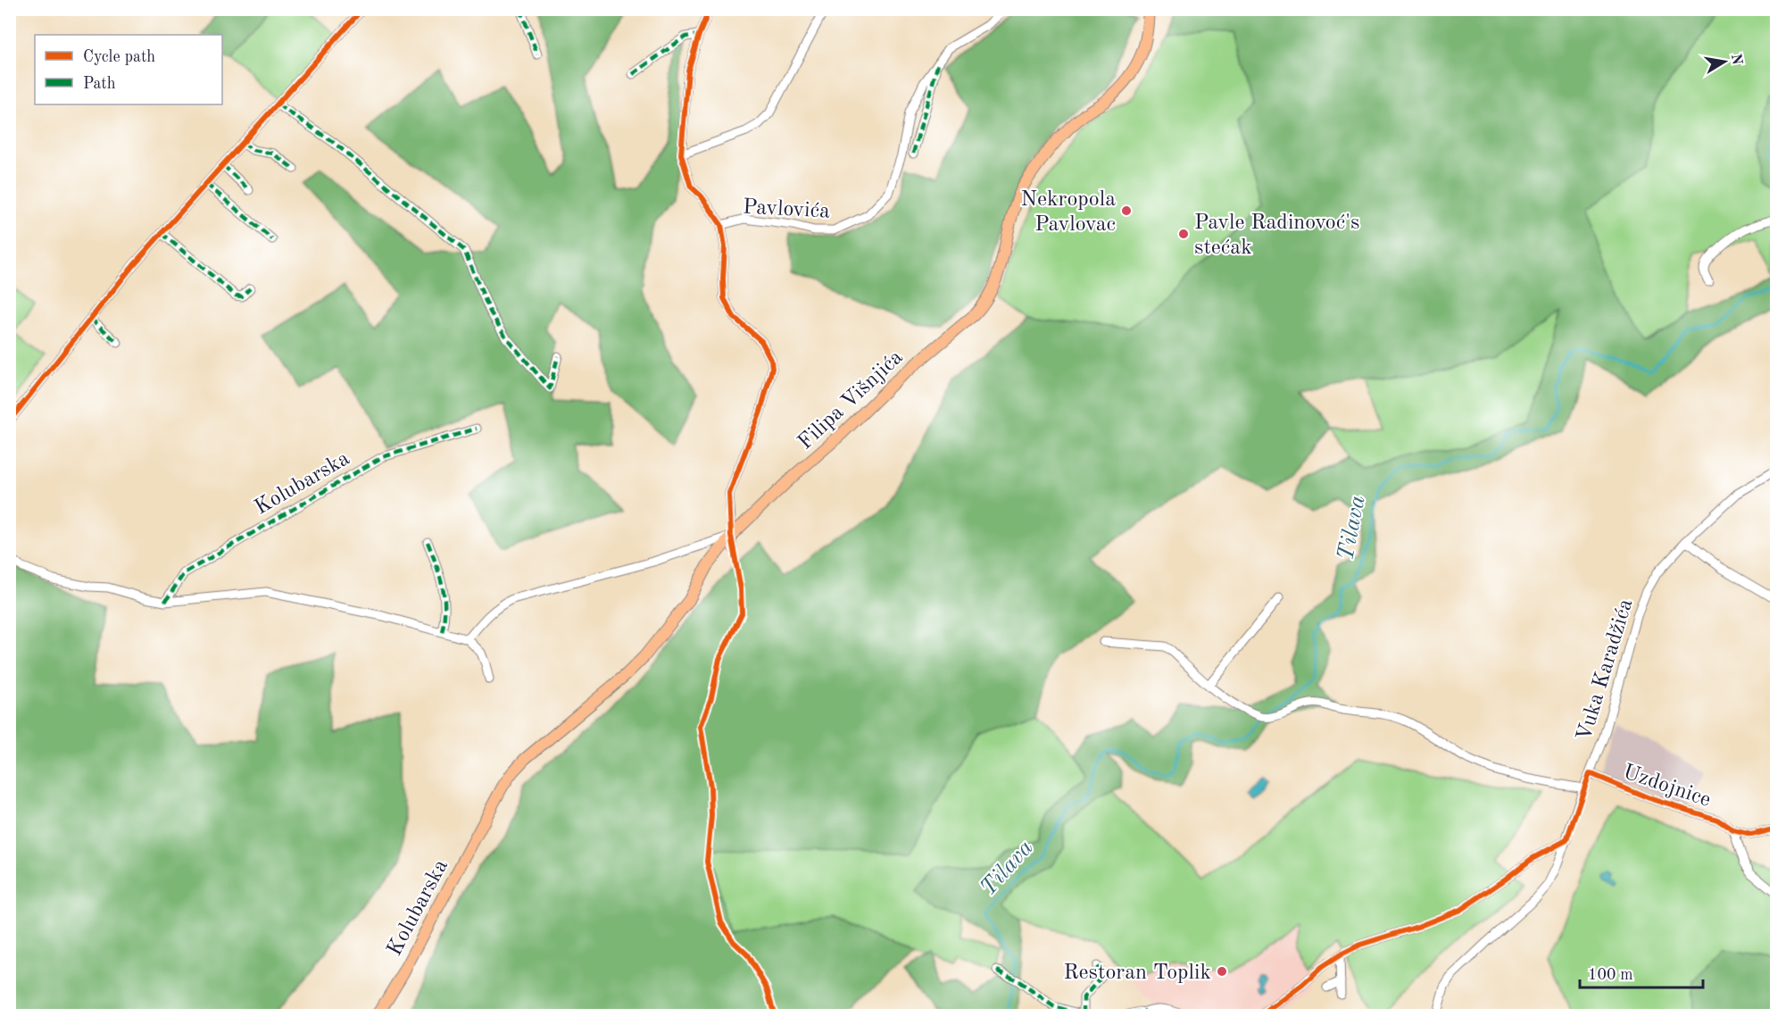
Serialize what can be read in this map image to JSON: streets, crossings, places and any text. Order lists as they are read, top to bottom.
{
  "streets": {
    "main road": ["Filipa Višnjića", "Kolubarska"],
    "street": ["Pavlovića", "Vuka Karadžića", "Uzdojnice"]
  },
  "crossings": [
    ["Filipa Višnjića", "Kolubarska"],
    ["Vuka Karadžića", "Uzdojnice"]
  ],
  "water": ["Tilava"],
  "places": ["Nekropola Pavlovac", "Pavle Radinovoć's stećak", "Restoran Toplik"],
  "legend": ["Cycle path", "Path"],
  "scale_bar": "100 m",
  "north": "right"
}
